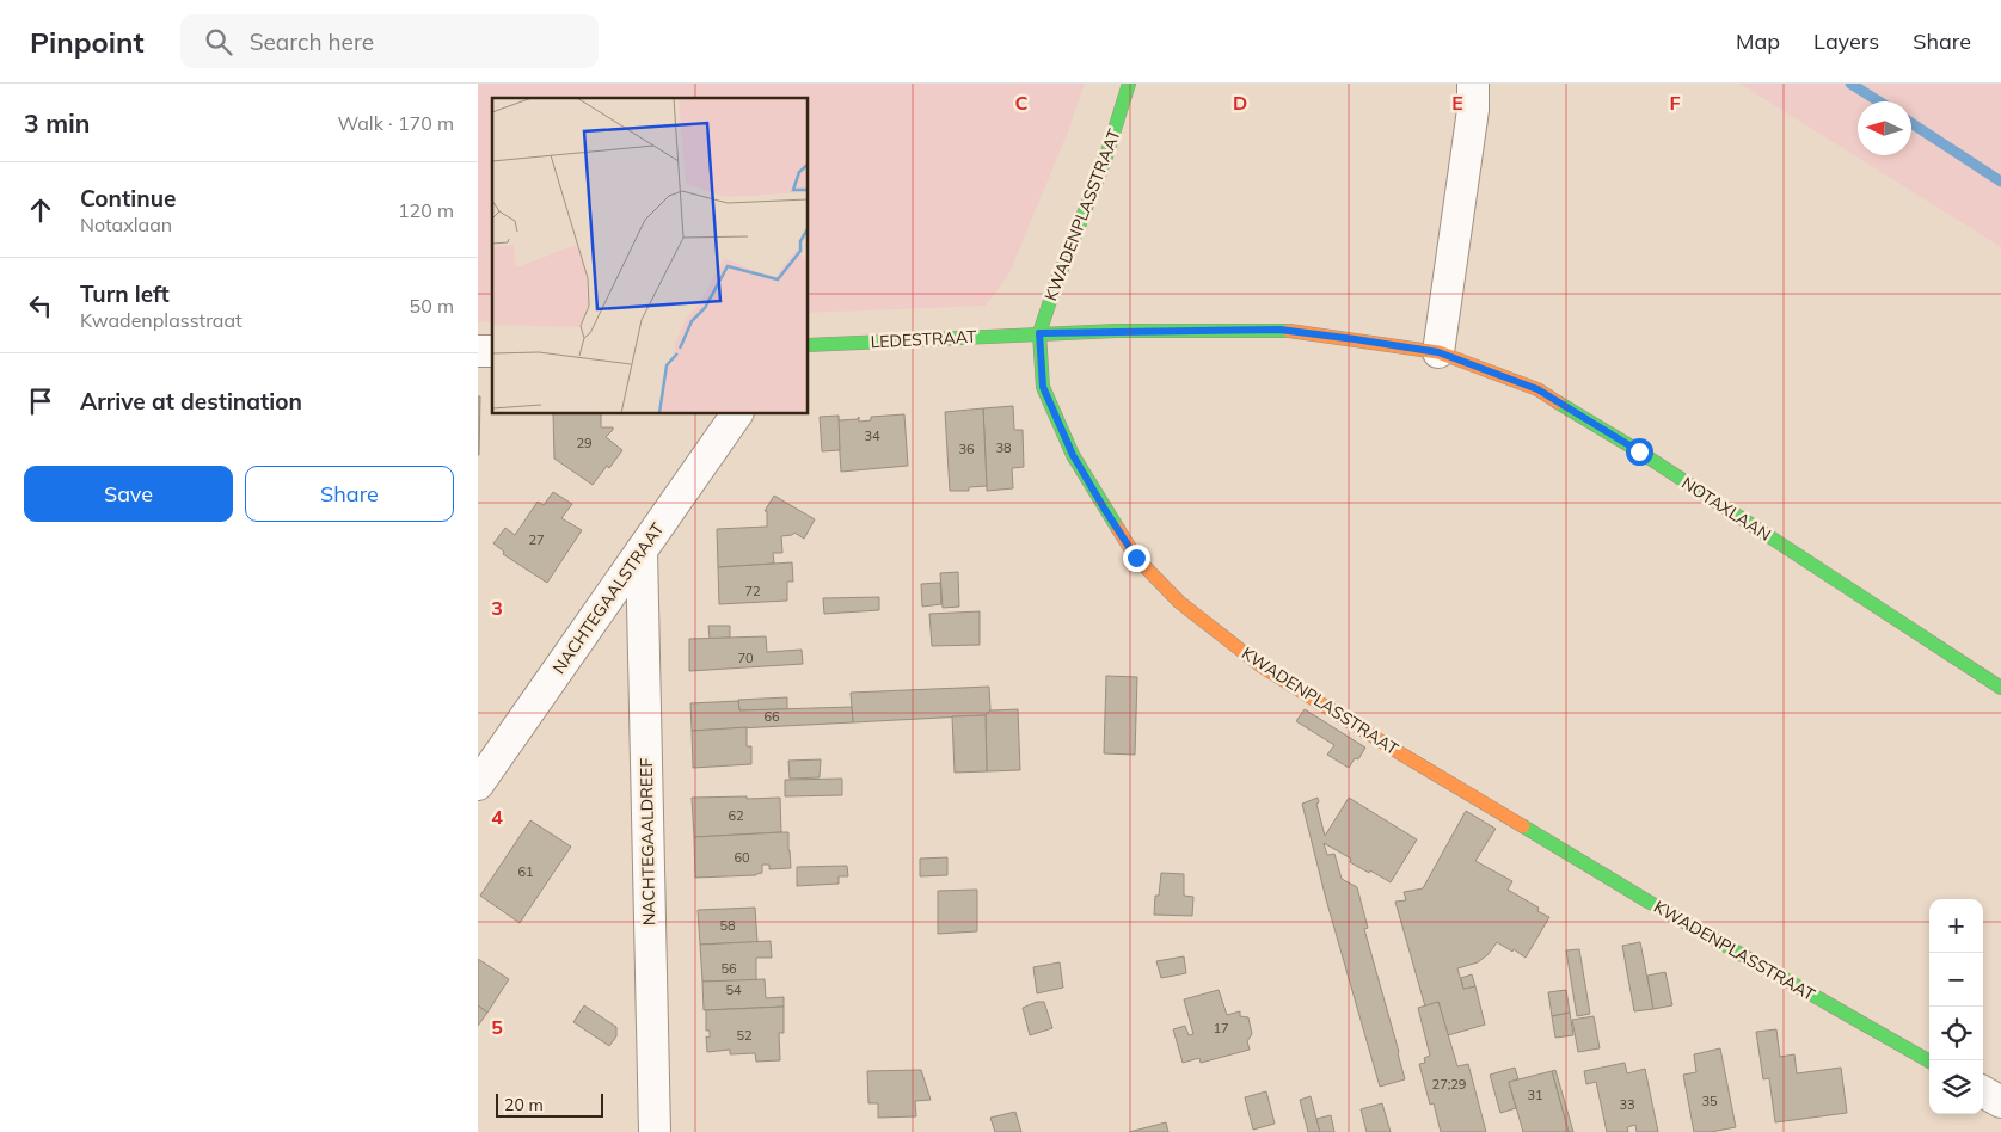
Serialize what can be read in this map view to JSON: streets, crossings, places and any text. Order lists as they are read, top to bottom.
{
  "streets": {
    "street": [
      "KWADENPLASSTRAAT",
      "LEDESTRAAT",
      "NOTAXLAAN",
      "NACHTEGAALSTRAAT",
      "NACHTEGAALDREEF"
    ]
  },
  "crossings": [
    ["KWADENPLASSTRAAT", "LEDESTRAAT"],
    ["KWADENPLASSTRAAT", "NOTAXLAAN"],
    ["LEDESTRAAT", "NOTAXLAAN"],
    ["NACHTEGAALSTRAAT", "NACHTEGAALDREEF"]
  ],
  "house_numbers": [
    "34",
    "29",
    "38",
    "36",
    "27",
    "72",
    "70",
    "66",
    "62",
    "60",
    "61",
    "58",
    "56",
    "54",
    "17",
    "52",
    "27;29",
    "31",
    "35",
    "33"
  ],
  "scale_bar": "20 m",
  "north": "left",
  "page": {
    "header": "Pinpoint",
    "search": "Search here",
    "nav": ["Map", "Layers", "Share"],
    "heading": ["3 min", "Walk · 170 m"],
    "list": [
      ["Continue", "Notaxlaan", "120 m"],
      ["Turn left", "Kwadenplasstraat", "50 m"],
      "Arrive at destination"
    ],
    "buttons": ["Save", "Share"],
    "map_buttons": ["+", "−"],
    "scale": "20 m"
  },
  "grid": {
    "columns": [
      "C",
      "D",
      "E",
      "F"
    ],
    "rows": ["3", "4", "5"]
  }
}
